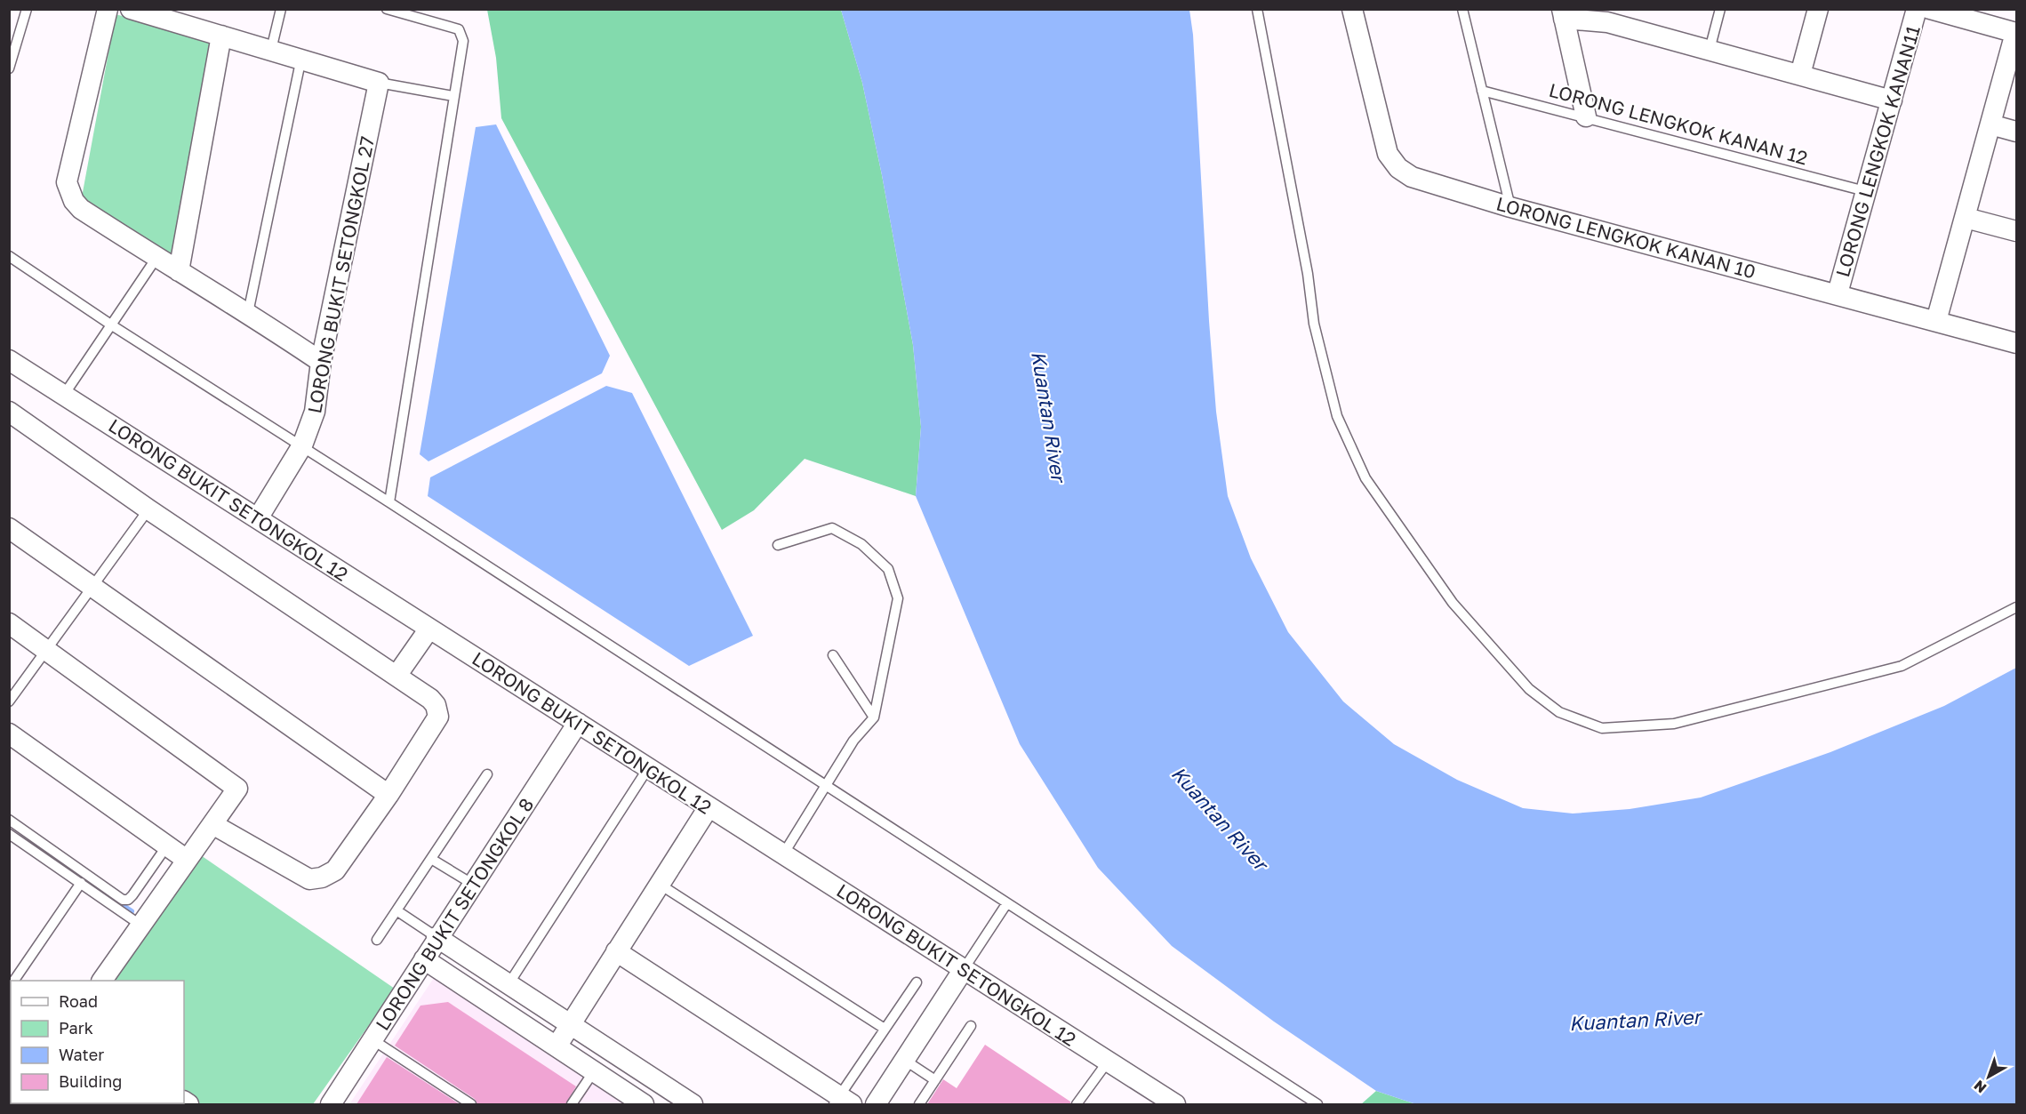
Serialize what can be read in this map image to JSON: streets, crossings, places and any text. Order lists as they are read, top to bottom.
{
  "streets": {
    "street": [
      "LORONG LENGKOK KANAN11",
      "LORONG LENGKOK KANAN 10",
      "LORONG BUKIT SETONGKOL 27",
      "LORONG BUKIT SETONGKOL 12",
      "LORONG BUKIT SETONGKOL 8"
    ],
    "lane": ["LORONG LENGKOK KANAN 12"]
  },
  "crossings": [
    ["LORONG LENGKOK KANAN 12", "LORONG LENGKOK KANAN11"],
    ["LORONG LENGKOK KANAN11", "LORONG LENGKOK KANAN 10"],
    ["LORONG BUKIT SETONGKOL 27", "LORONG BUKIT SETONGKOL 12"],
    ["LORONG BUKIT SETONGKOL 12", "LORONG BUKIT SETONGKOL 8"]
  ],
  "water": ["Kuantan River"],
  "legend": [
    "Road",
    "Park",
    "Water",
    "Building"
  ],
  "north": "bottom left"
}
